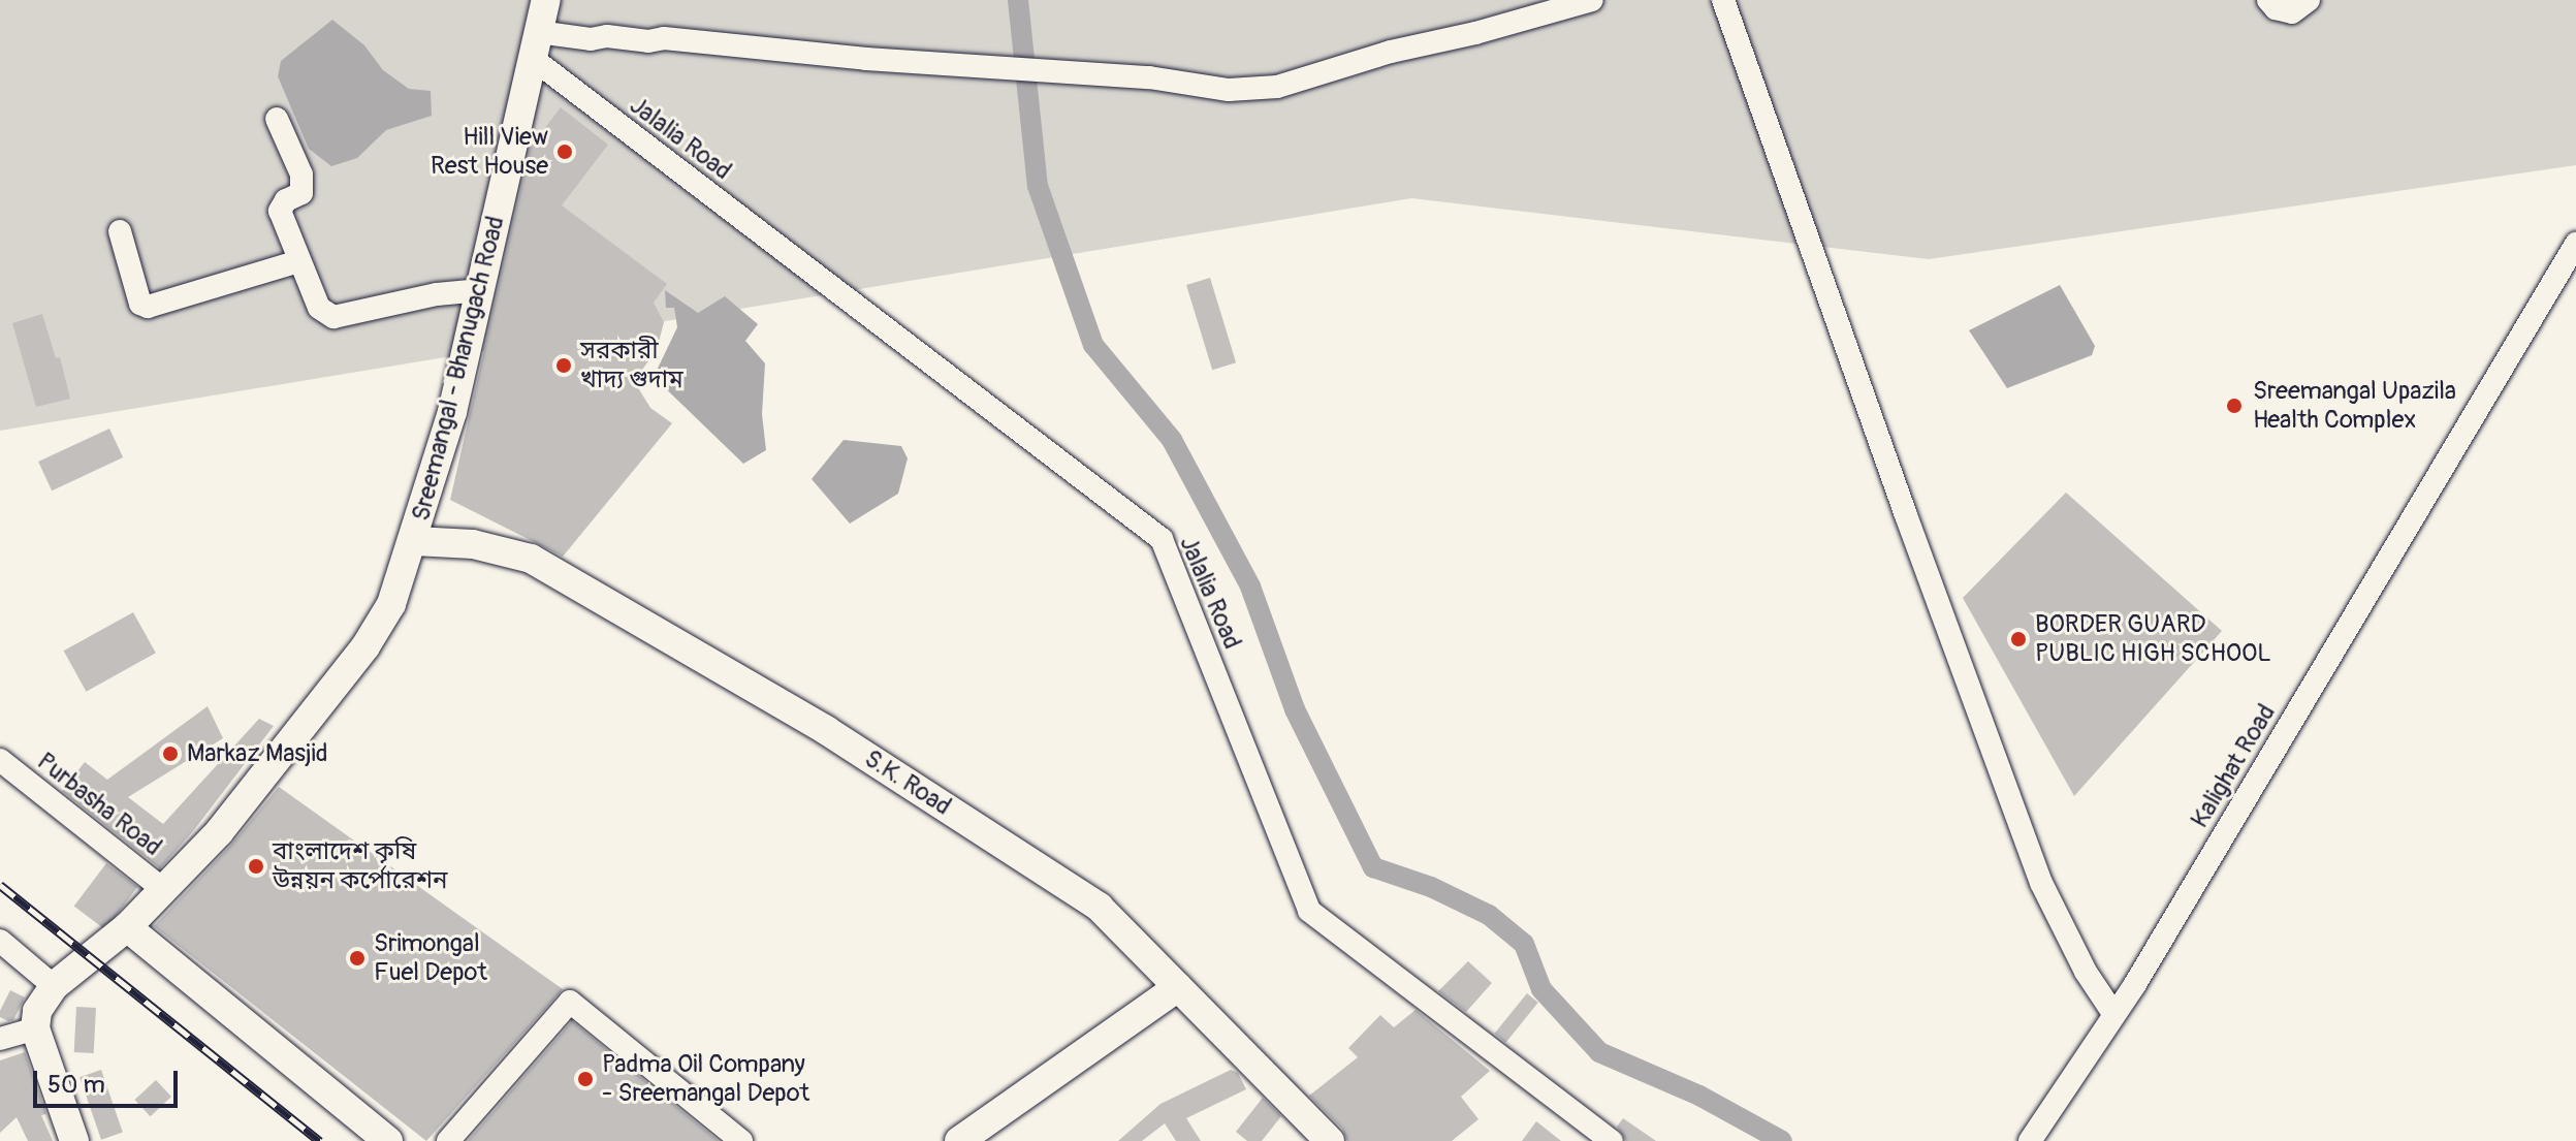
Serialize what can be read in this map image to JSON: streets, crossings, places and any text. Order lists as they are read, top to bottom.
{
  "streets": {
    "main road": ["Sreemangal - Bhanugach Road", "S.K. Road"],
    "street": ["Jalalia Road", "Kalighat Road", "Purbasha Road"]
  },
  "crossings": [
    ["Jalalia Road", "Sreemangal - Bhanugach Road"],
    ["Sreemangal - Bhanugach Road", "S.K. Road"],
    ["Sreemangal - Bhanugach Road", "Purbasha Road"]
  ],
  "places": [
    "Hill View Rest House",
    "সরকারী খাদ্য গুদাম",
    "Sreemangal Upazila Health Complex",
    "BORDER GUARD PUBLIC HIGH SCHOOL",
    "Markaz Masjid",
    "বাংলাদেশ কৃষি উন্নয়ন কর্পোরেশন",
    "Srimongal Fuel Depot",
    "Padma Oil Company - Sreemangal Depot"
  ],
  "scale_bar": "50 m"
}
